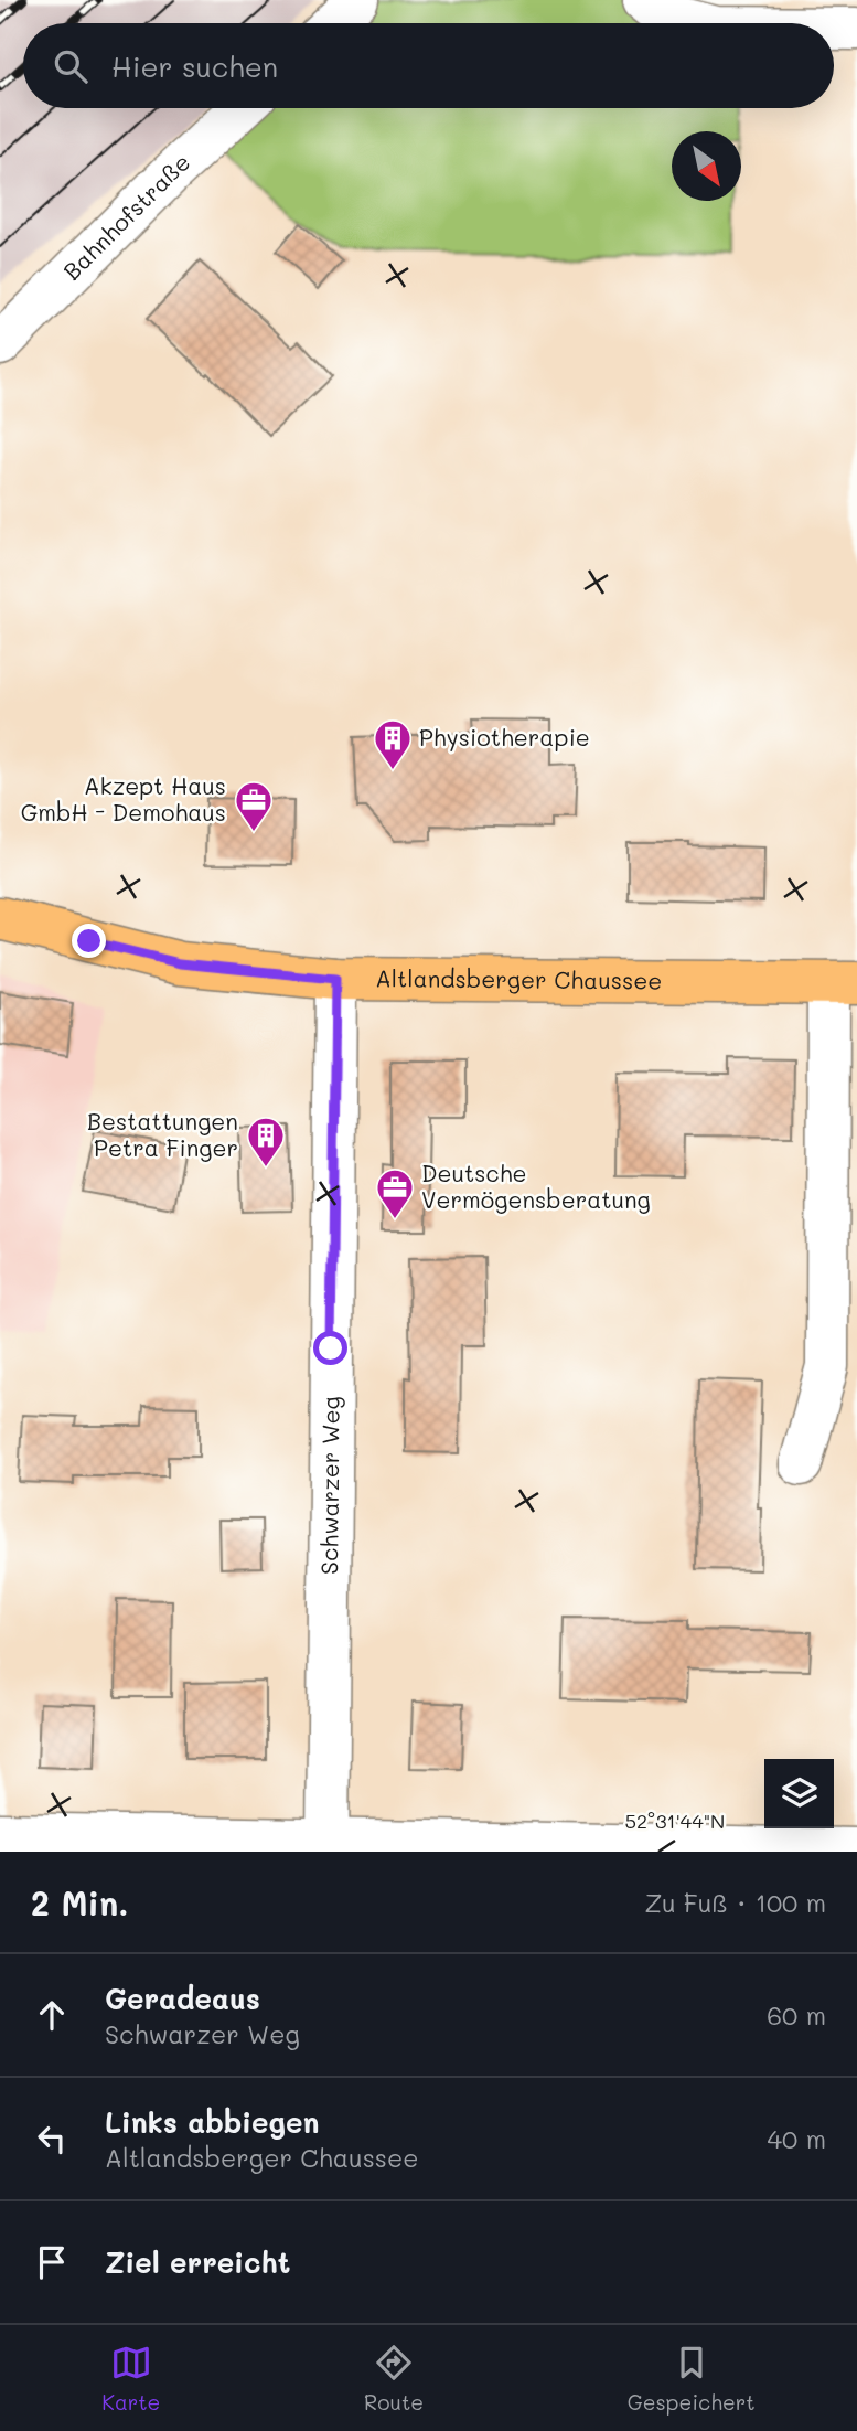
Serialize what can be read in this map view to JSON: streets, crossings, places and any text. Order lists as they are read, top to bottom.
{
  "streets": {
    "main road": ["Altlandsberger Chaussee"],
    "street": ["Bahnhofstraße", "Schwarzer Weg"]
  },
  "crossings": [
    ["Altlandsberger Chaussee", "Schwarzer Weg"]
  ],
  "places": {
    "building": ["Physiotherapie", "Bestattungen Petra Finger"],
    "office": ["Akzept Haus GmbH - Demohaus", "Deutsche Vermögensberatung"]
  },
  "north": "bottom right",
  "page": {
    "search": "Hier suchen",
    "heading": ["2 Min.", "Zu Fuß · 100 m"],
    "list": [
      ["Geradeaus", "Schwarzer Weg", "60 m"],
      ["Links abbiegen", "Altlandsberger Chaussee", "40 m"],
      "Ziel erreicht"
    ],
    "nav": ["Karte", "Route", "Gespeichert"]
  },
  "coordinates": ["52°31'44\"N"]
}
